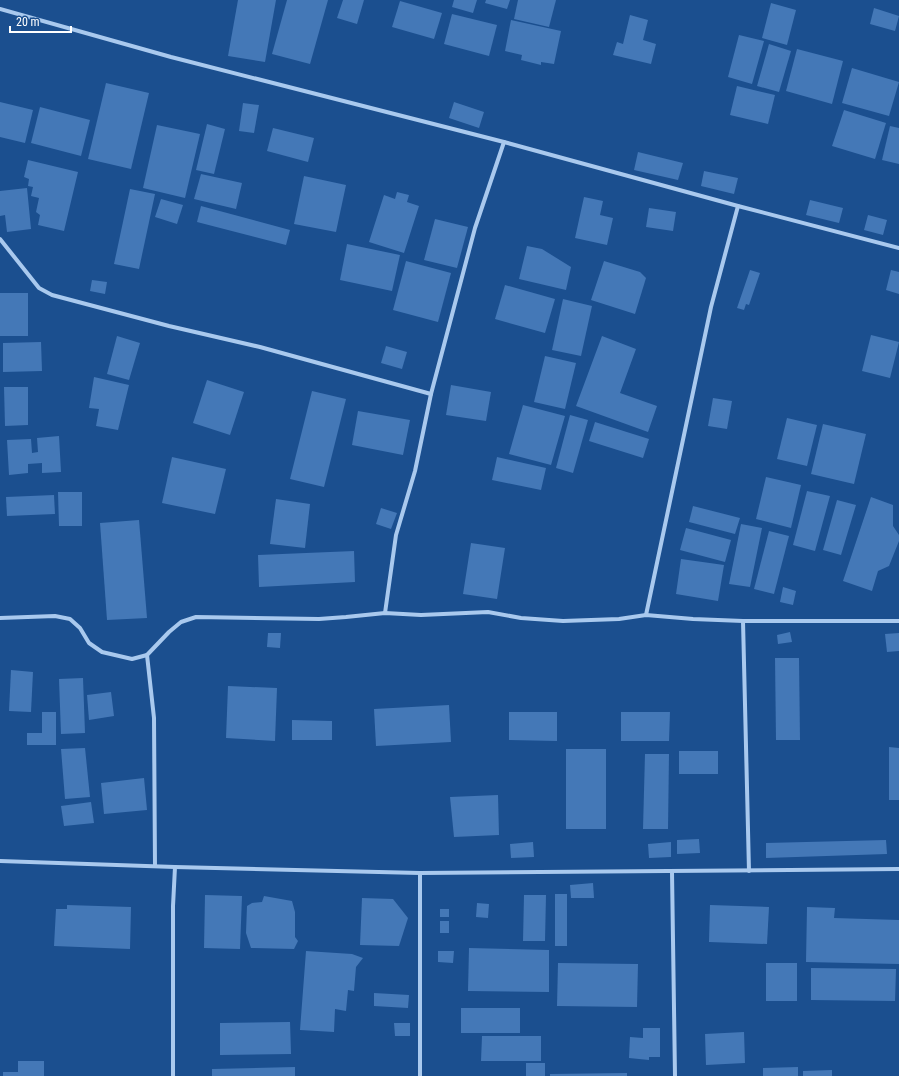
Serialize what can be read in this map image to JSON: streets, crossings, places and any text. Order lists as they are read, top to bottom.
{
  "scale_bar": "20 m"
}
